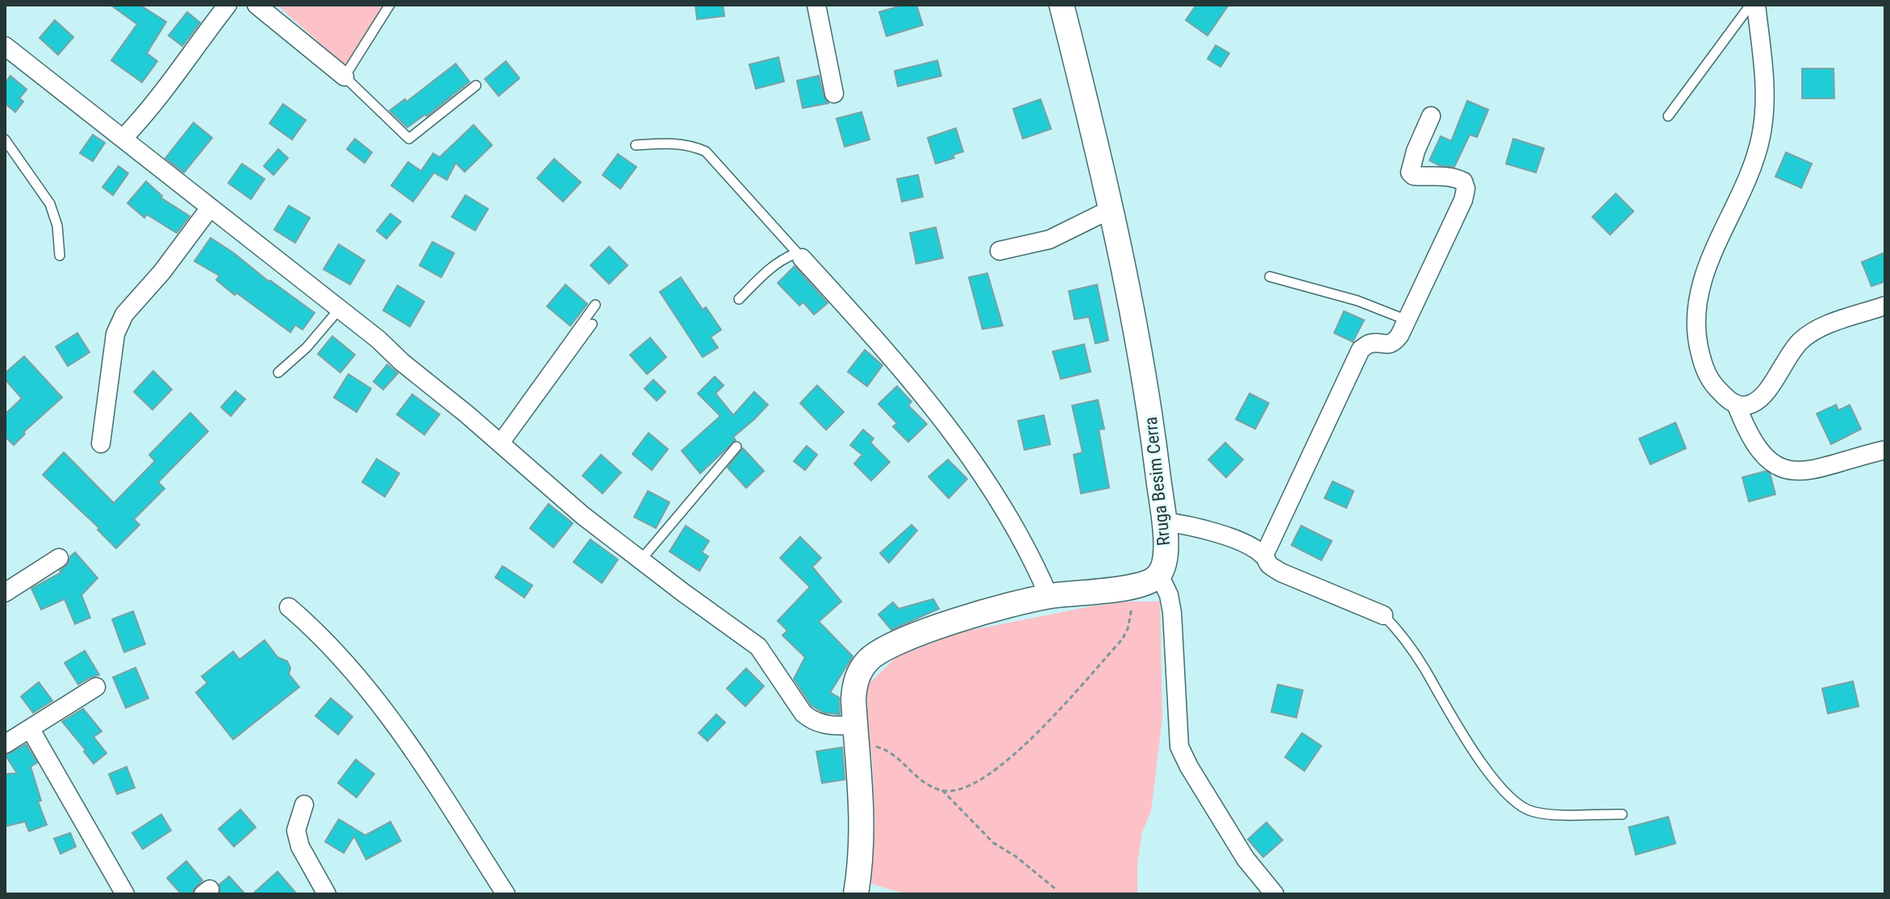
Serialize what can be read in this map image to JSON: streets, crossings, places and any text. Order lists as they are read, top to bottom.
{
  "streets": {
    "street": ["Rruga Besim Cerra"]
  }
}
